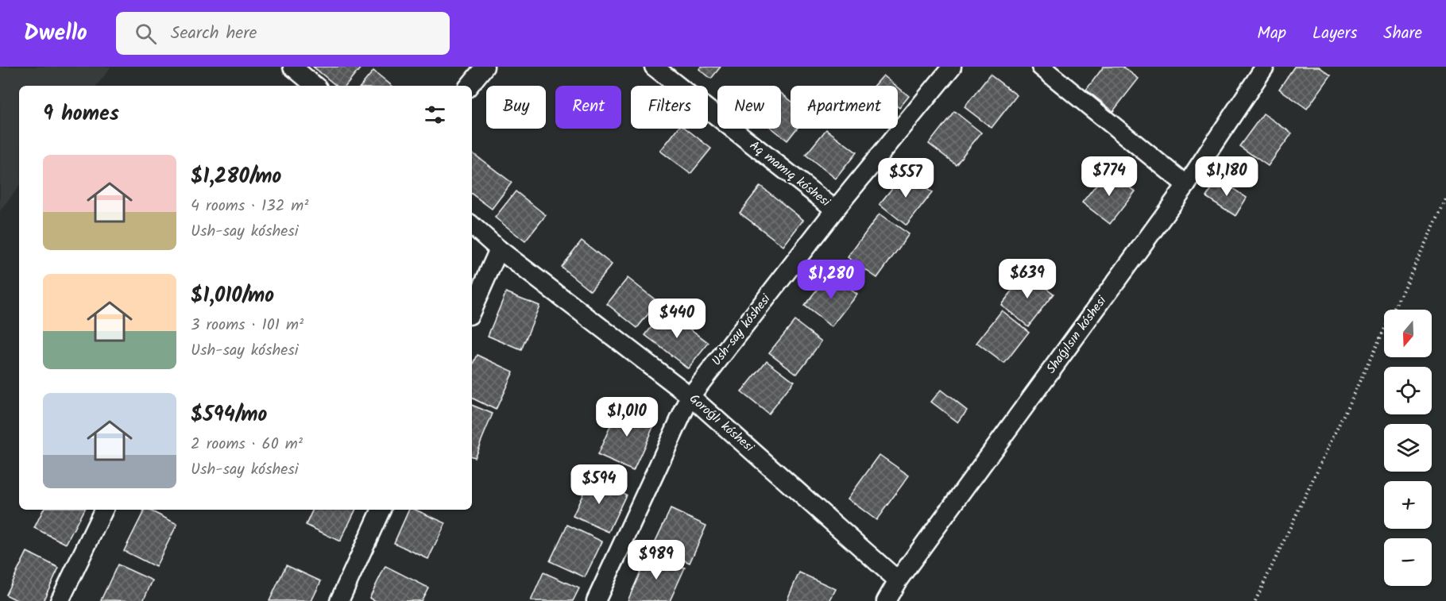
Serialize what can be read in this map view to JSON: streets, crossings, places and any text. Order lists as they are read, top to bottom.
{
  "streets": {
    "street": [
      "Aq mamıq kóshesi",
      "Ush-say kóshesi",
      "Shaǵılsın kóshesi",
      "Goroǵlı kóshesi"
    ]
  },
  "crossings": [
    ["Aq mamıq kóshesi", "Ush-say kóshesi"],
    ["Ush-say kóshesi", "Goroǵlı kóshesi"],
    ["Shaǵılsın kóshesi", "Goroǵlı kóshesi"]
  ],
  "north": "bottom",
  "page": {
    "header": "Dwello",
    "search": "Search here",
    "nav": ["Map", "Layers", "Share"],
    "chip": [
      "Buy",
      "Rent",
      "Filters",
      "New",
      "Apartment"
    ],
    "heading": "9 homes",
    "list": [
      {
        "name": "$1,280/mo",
        "note": "4 rooms · 132 m² · Ush-say kóshesi"
      },
      {
        "name": "$1,010/mo",
        "note": "3 rooms · 101 m² · Ush-say kóshesi"
      },
      {
        "name": "$594/mo",
        "note": "2 rooms · 60 m² · Ush-say kóshesi"
      }
    ],
    "price": [
      "$774",
      "$1,180",
      "$557",
      "$639",
      "$1,280",
      "$440",
      "$1,010",
      "$594",
      "$989"
    ],
    "map_buttons": ["+", "−"]
  }
}
